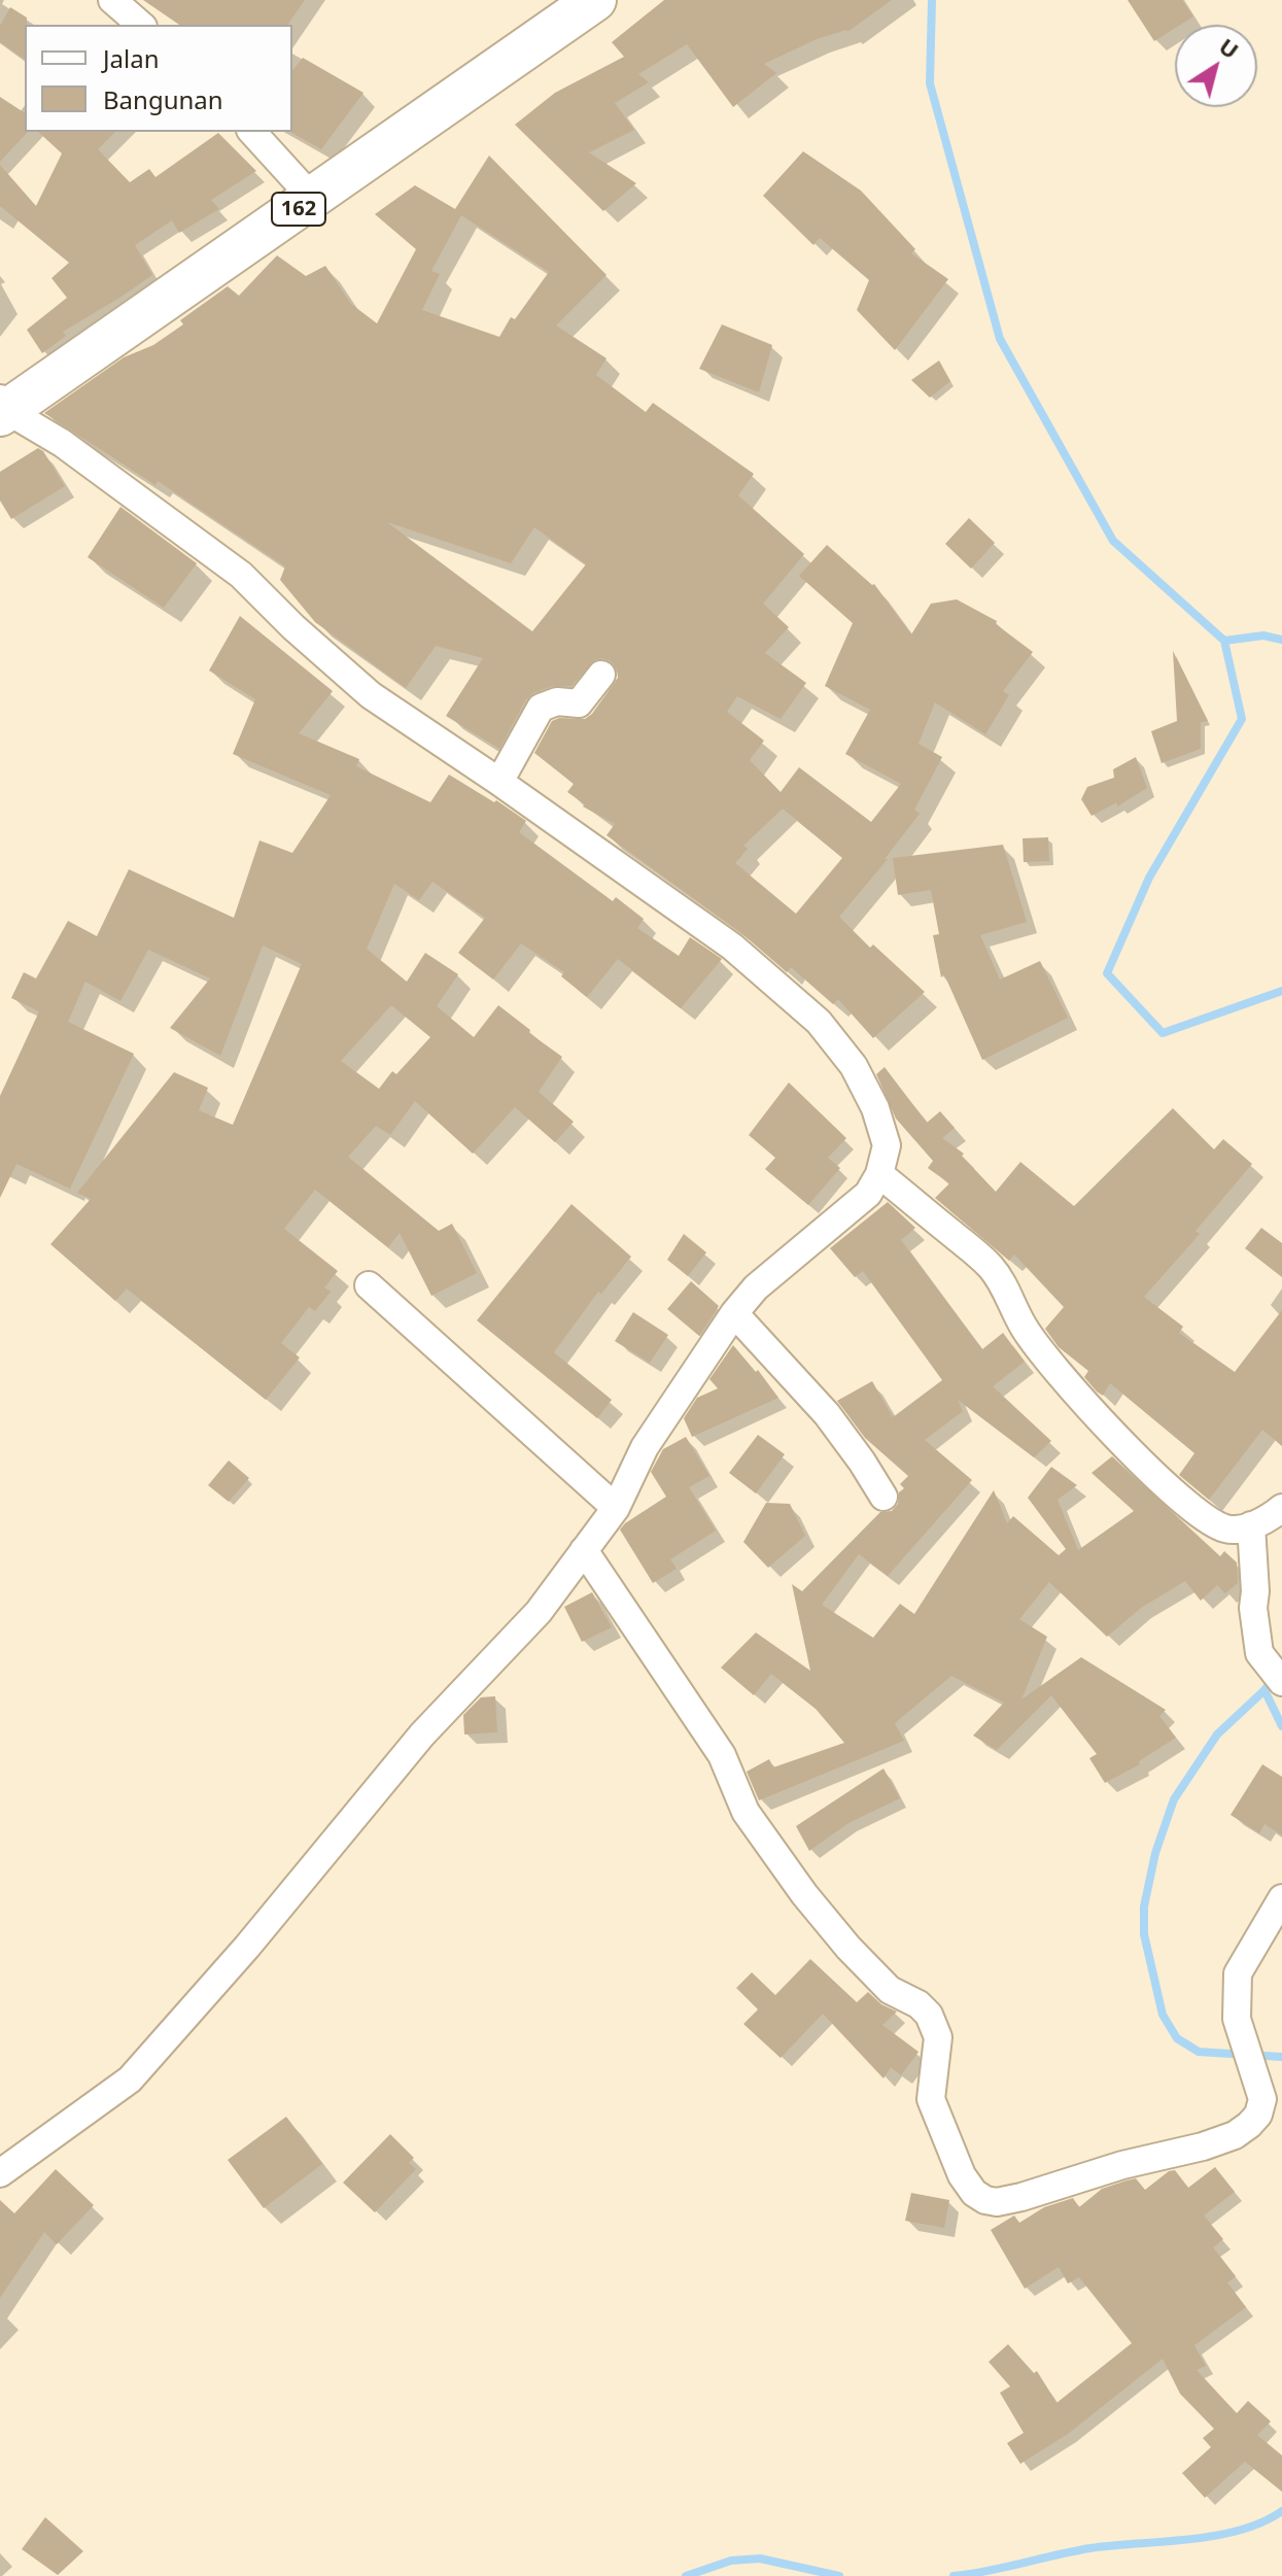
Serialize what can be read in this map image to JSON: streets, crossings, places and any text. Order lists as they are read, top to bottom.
{
  "streets": {
    "main road": ["162"]
  },
  "legend": ["Jalan", "Bangunan"],
  "north": "top right"
}
